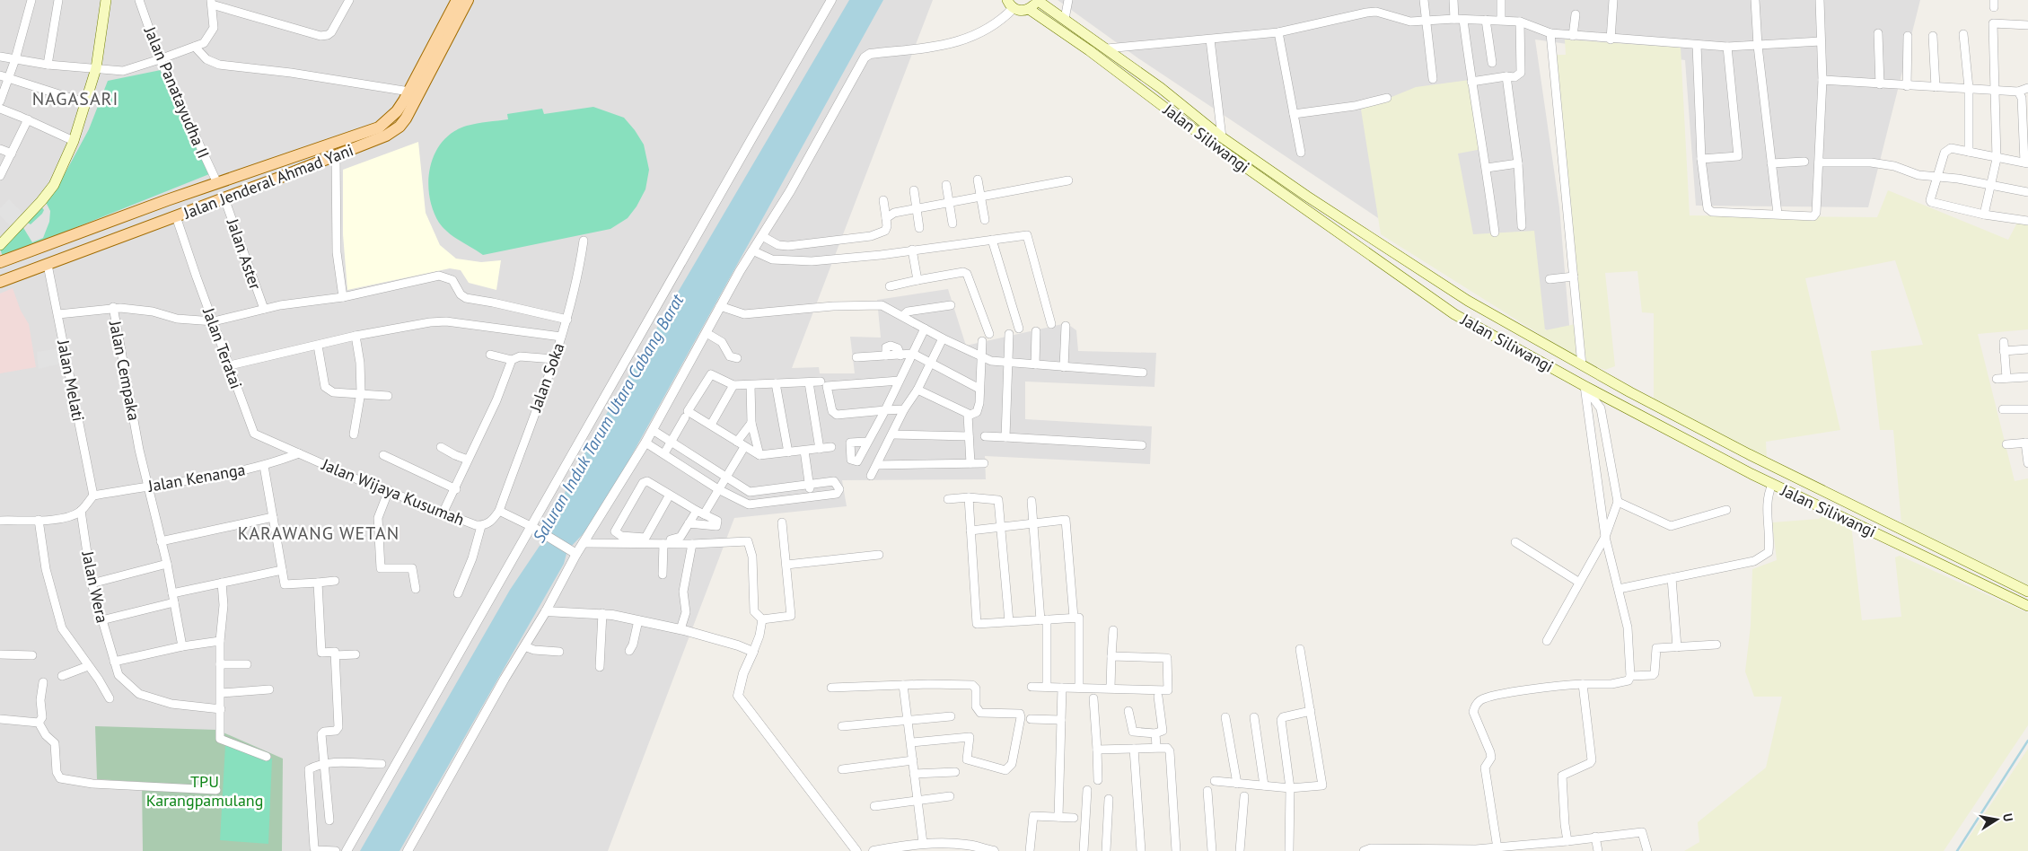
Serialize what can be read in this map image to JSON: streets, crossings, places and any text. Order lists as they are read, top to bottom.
{
  "streets": {
    "main road": ["Jalan Siliwangi", "Jalan Jenderal Ahmad Yani"],
    "street": [
      "Jalan Panatayudha II",
      "Jalan Aster",
      "Jalan Teratai",
      "Jalan Cempaka",
      "Jalan Soka",
      "Jalan Melati",
      "Jalan Kenanga",
      "Jalan Wijaya Kusumah",
      "Jalan Wera"
    ]
  },
  "crossings": [
    ["Jalan Panatayudha II", "Jalan Jenderal Ahmad Yani"],
    ["Jalan Jenderal Ahmad Yani", "Jalan Aster"],
    ["Jalan Jenderal Ahmad Yani", "Jalan Teratai"],
    ["Jalan Jenderal Ahmad Yani", "Jalan Melati"],
    ["Jalan Teratai", "Jalan Kenanga"],
    ["Jalan Teratai", "Jalan Wijaya Kusumah"],
    ["Jalan Cempaka", "Jalan Melati"],
    ["Jalan Cempaka", "Jalan Kenanga"],
    ["Jalan Soka", "Jalan Wijaya Kusumah"],
    ["Jalan Melati", "Jalan Kenanga"],
    ["Jalan Kenanga", "Jalan Wijaya Kusumah"]
  ],
  "districts": ["NAGASARI", "KARAWANG WETAN"],
  "water": ["Saluran Induk Tarum Utara Cabang Barat"],
  "parks": ["TPU Karangpamulang"],
  "north": "right"
}
